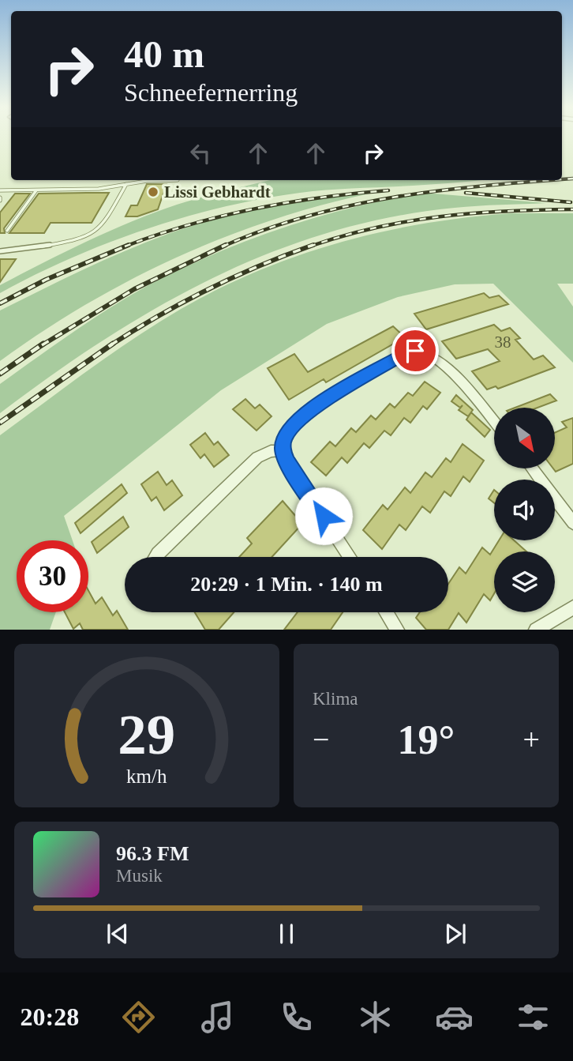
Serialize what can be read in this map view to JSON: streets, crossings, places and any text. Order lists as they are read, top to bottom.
{
  "places": ["Lissi Gebhardt"],
  "house_numbers": ["38"],
  "north": "bottom right",
  "page": {
    "turn": ["40 m", "Schneefernerring"],
    "limit": "30",
    "trip": "20:29 · 1 Min. · 140 m",
    "tile": "Klima",
    "heat": ["−", "19°", "+"],
    "song": ["96.3 FM", "Musik"],
    "tabs": "20:28",
    "gauge": ["29", "km/h"]
  }
}
